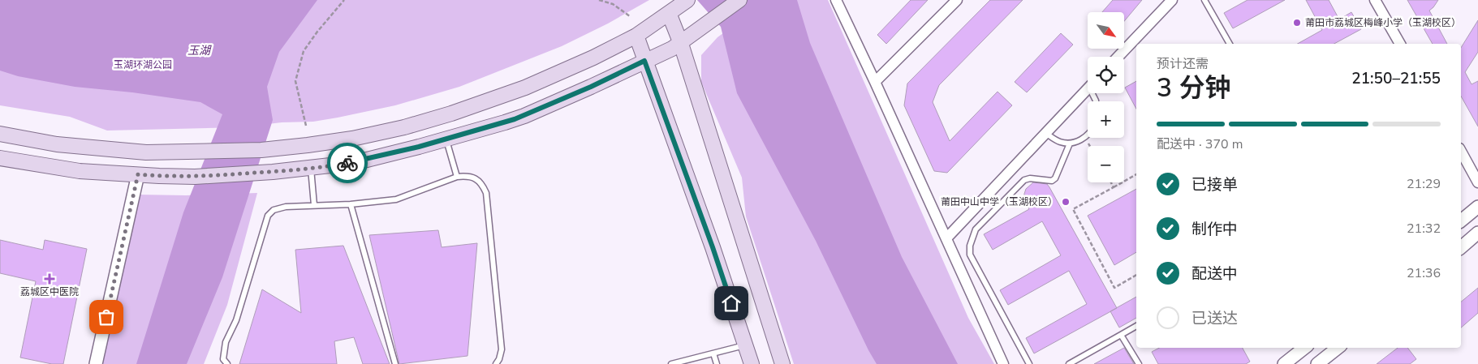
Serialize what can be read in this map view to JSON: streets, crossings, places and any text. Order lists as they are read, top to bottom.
{
  "water": ["玉湖"],
  "parks": ["玉湖环湖公园"],
  "places": {
    "other": ["莆田市荔城区梅峰小学（玉湖校区）", "莆田中山中学（玉湖校区）"],
    "health": ["荔城区中医院"]
  },
  "north": "bottom right",
  "page": {
    "map_buttons": ["+", "−"],
    "heading": ["3 分钟", "预计还需", "21:50–21:55"],
    "bar": "配送中 · 370 m",
    "list": [
      ["已接单", "21:29"],
      ["制作中", "21:32"],
      ["配送中", "21:36"],
      "已送达"
    ]
  }
}
